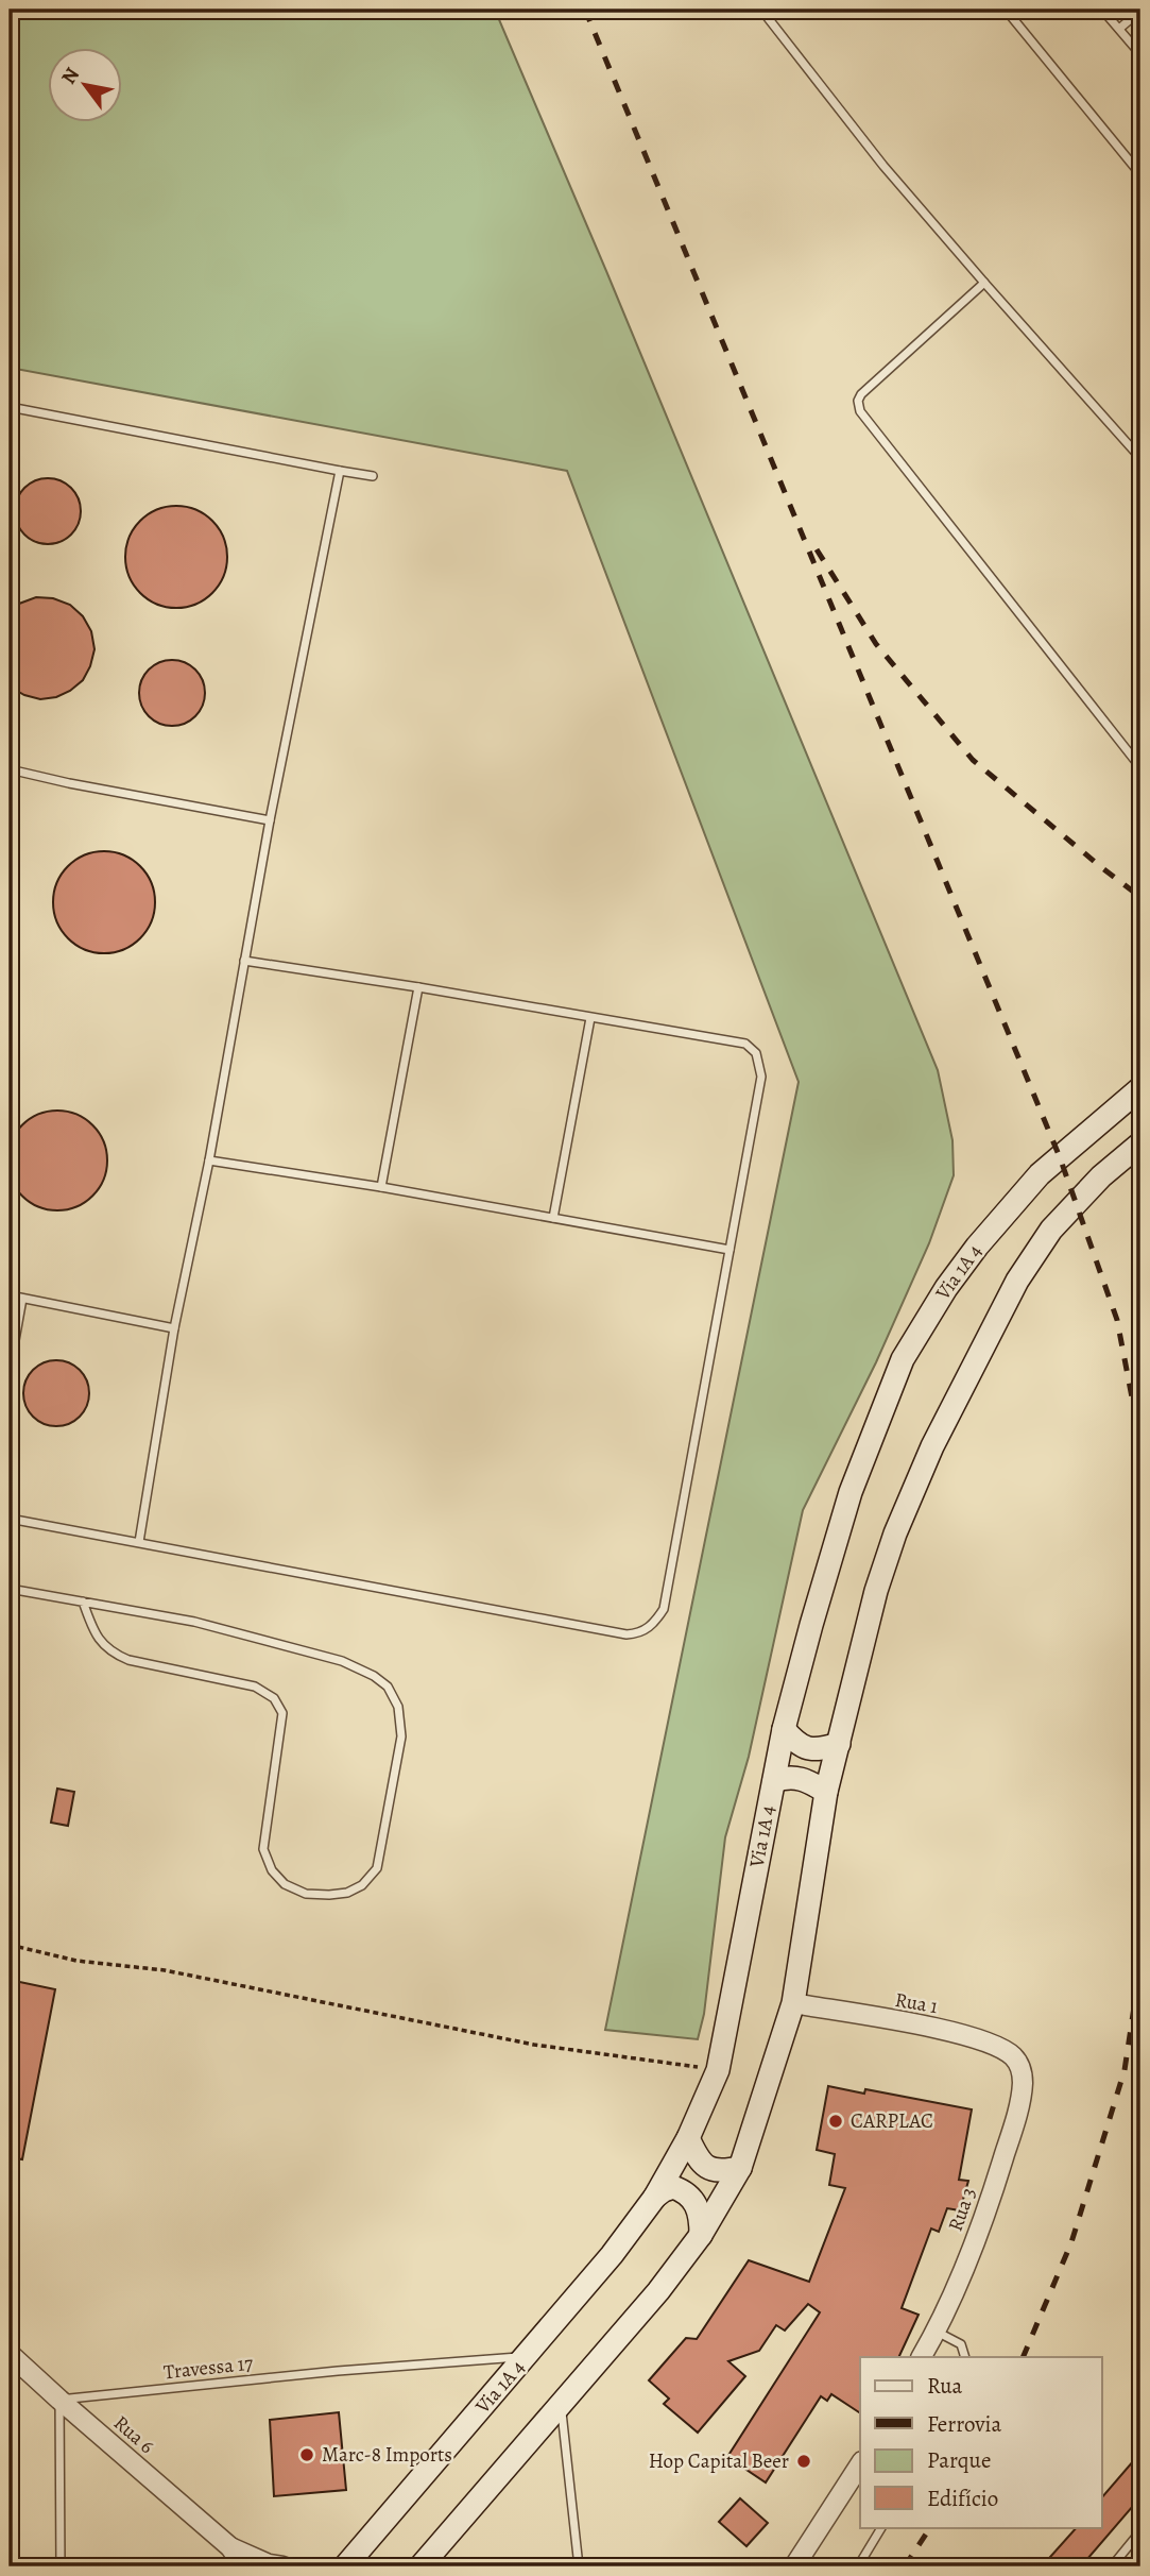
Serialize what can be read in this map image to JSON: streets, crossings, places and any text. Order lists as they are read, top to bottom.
{
  "streets": {
    "main road": ["Via 1A 4"],
    "street": ["Rua 1", "Rua 3", "Rua 6"],
    "lane": ["Travessa 17"]
  },
  "crossings": [
    ["Via 1A 4", "Travessa 17"],
    ["Rua 1", "Rua 3"],
    ["Travessa 17", "Rua 6"]
  ],
  "places": ["CARPLAC", "Marc-8 Imports", "Hop Capital Beer"],
  "legend": [
    "Rua",
    "Ferrovia",
    "Parque",
    "Edifício"
  ],
  "north": "top left"
}
